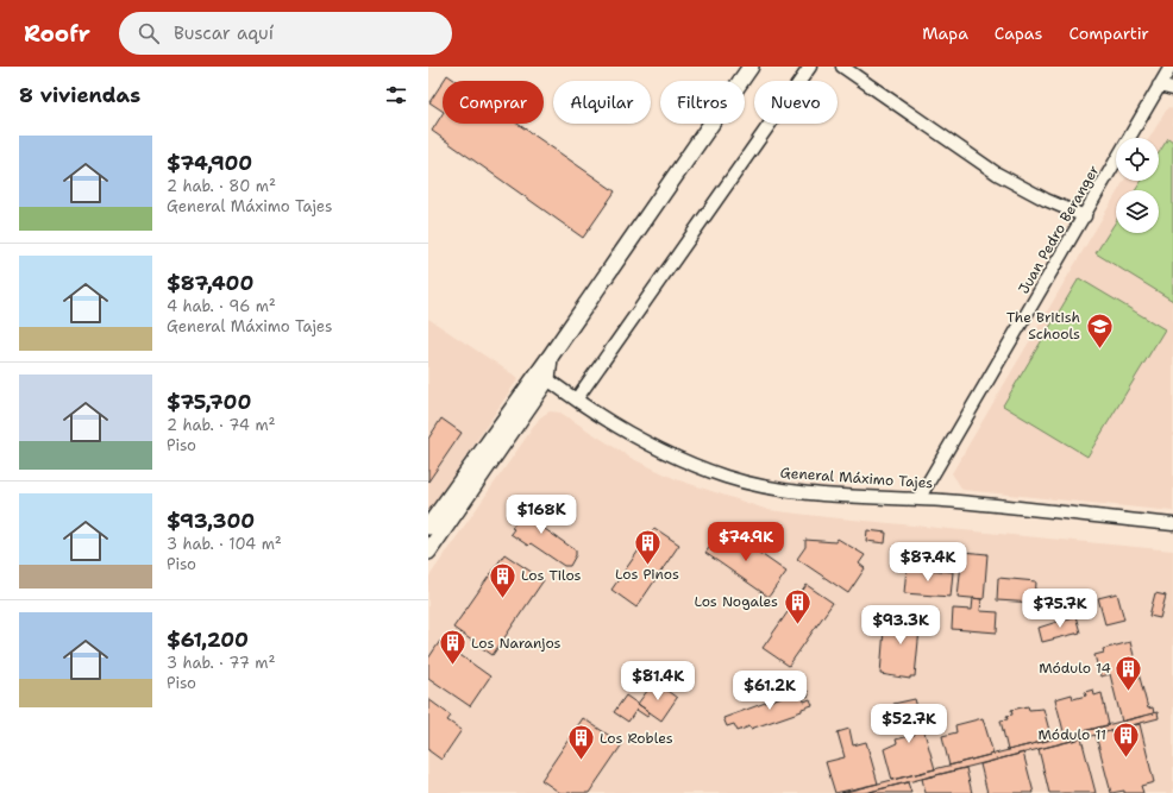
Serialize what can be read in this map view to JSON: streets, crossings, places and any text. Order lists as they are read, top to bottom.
{
  "streets": {
    "street": ["Juan Pedro Beranger", "General Máximo Tajes"]
  },
  "crossings": [
    ["Juan Pedro Beranger", "General Máximo Tajes"]
  ],
  "places": {
    "school or university": ["The British Schools"],
    "building": [
      "Los Pinos",
      "Los Tilos",
      "Los Nogales",
      "Los Naranjos",
      "Módulo 14",
      "Módulo 11",
      "Los Robles"
    ]
  },
  "page": {
    "header": "Roofr",
    "search": "Buscar aquí",
    "nav": ["Mapa", "Capas", "Compartir"],
    "heading": "8 viviendas",
    "chip": [
      "Comprar",
      "Alquilar",
      "Filtros",
      "Nuevo"
    ],
    "list": [
      {
        "name": "$74,900",
        "note": "2 hab. · 80 m² · General Máximo Tajes"
      },
      {
        "name": "$87,400",
        "note": "4 hab. · 96 m² · General Máximo Tajes"
      },
      {
        "name": "$75,700",
        "note": "2 hab. · 74 m² · Piso"
      },
      {
        "name": "$93,300",
        "note": "3 hab. · 104 m² · Piso"
      },
      {
        "name": "$61,200",
        "note": "3 hab. · 77 m² · Piso"
      }
    ],
    "price": [
      "$168K",
      "$74.9K",
      "$87.4K",
      "$75.7K",
      "$93.3K",
      "$81.4K",
      "$61.2K",
      "$52.7K"
    ]
  }
}
